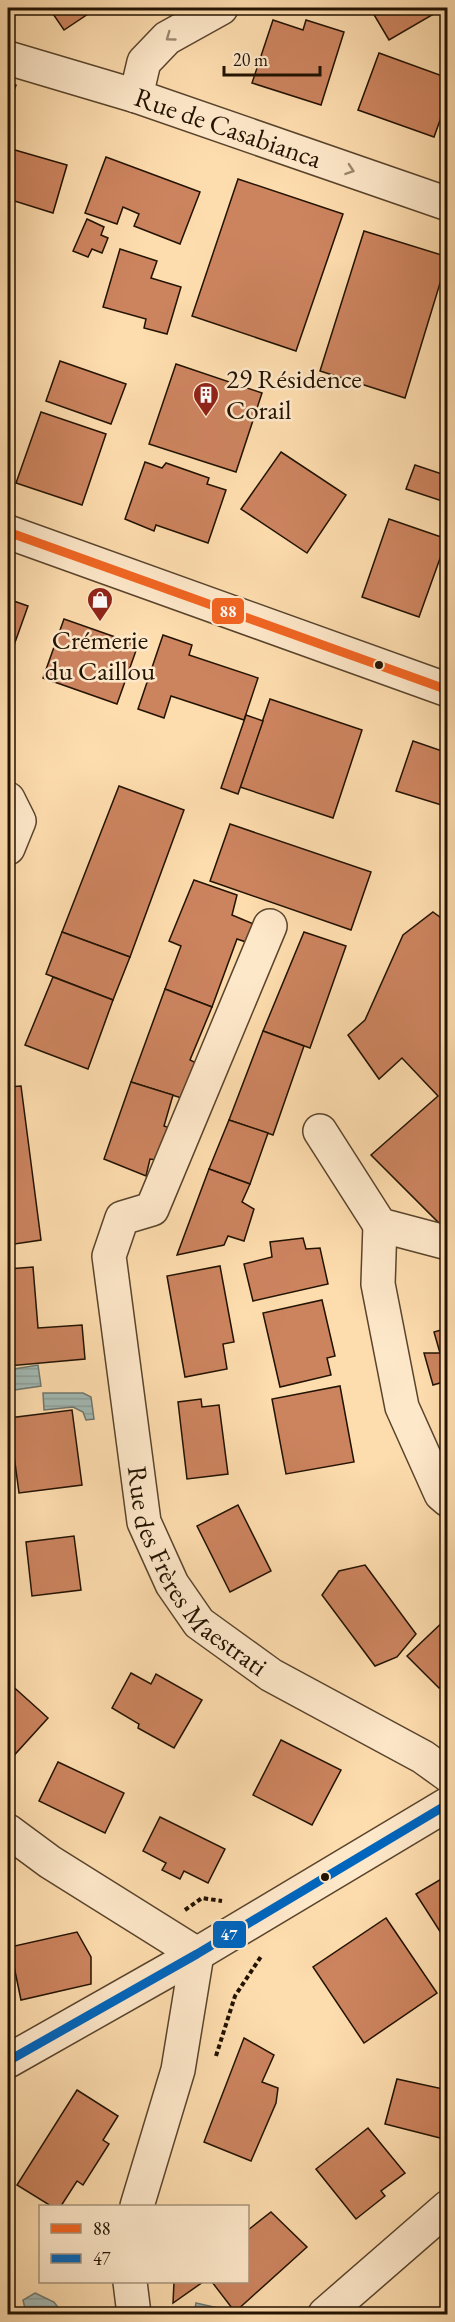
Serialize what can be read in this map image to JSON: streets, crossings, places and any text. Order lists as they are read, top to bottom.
{
  "streets": {
    "street": ["Rue de Casabianca", "Rue des Frères Maestrati"]
  },
  "one_way": ["Rue de Casabianca"],
  "places": {
    "building": ["29 Résidence Corail"],
    "shop": ["Crémerie du Caillou"]
  },
  "lines": ["transit line 88", "transit line 47"],
  "legend": ["88", "47"],
  "scale_bar": "20 m"
}
